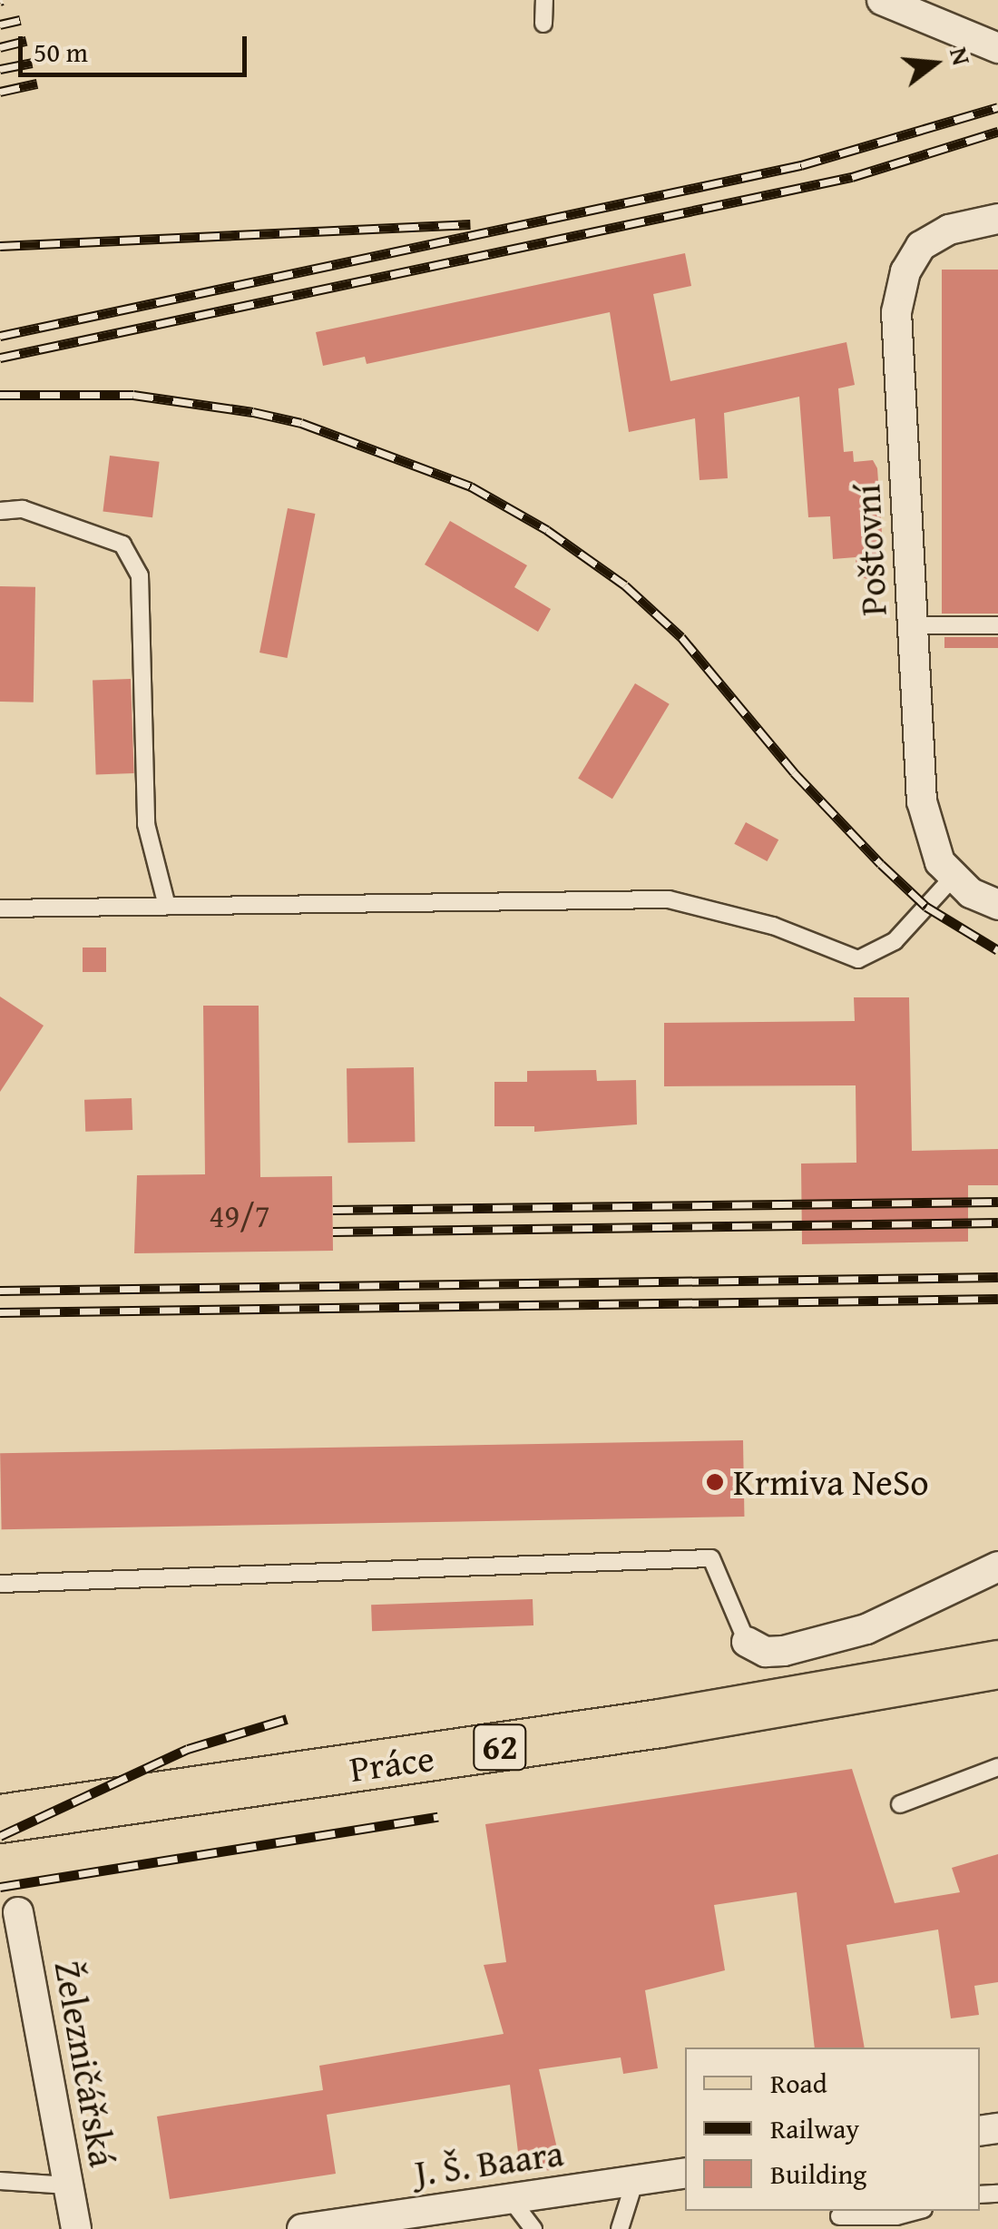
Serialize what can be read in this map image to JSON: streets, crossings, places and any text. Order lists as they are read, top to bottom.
{
  "streets": {
    "main road": ["62", "Práce"],
    "street": ["Poštovní", "Železničářská", "J. Š. Baara"]
  },
  "places": ["Krmiva NeSo"],
  "house_numbers": ["49/7"],
  "legend": ["Road", "Railway", "Building"],
  "scale_bar": "50 m",
  "north": "right"
}
